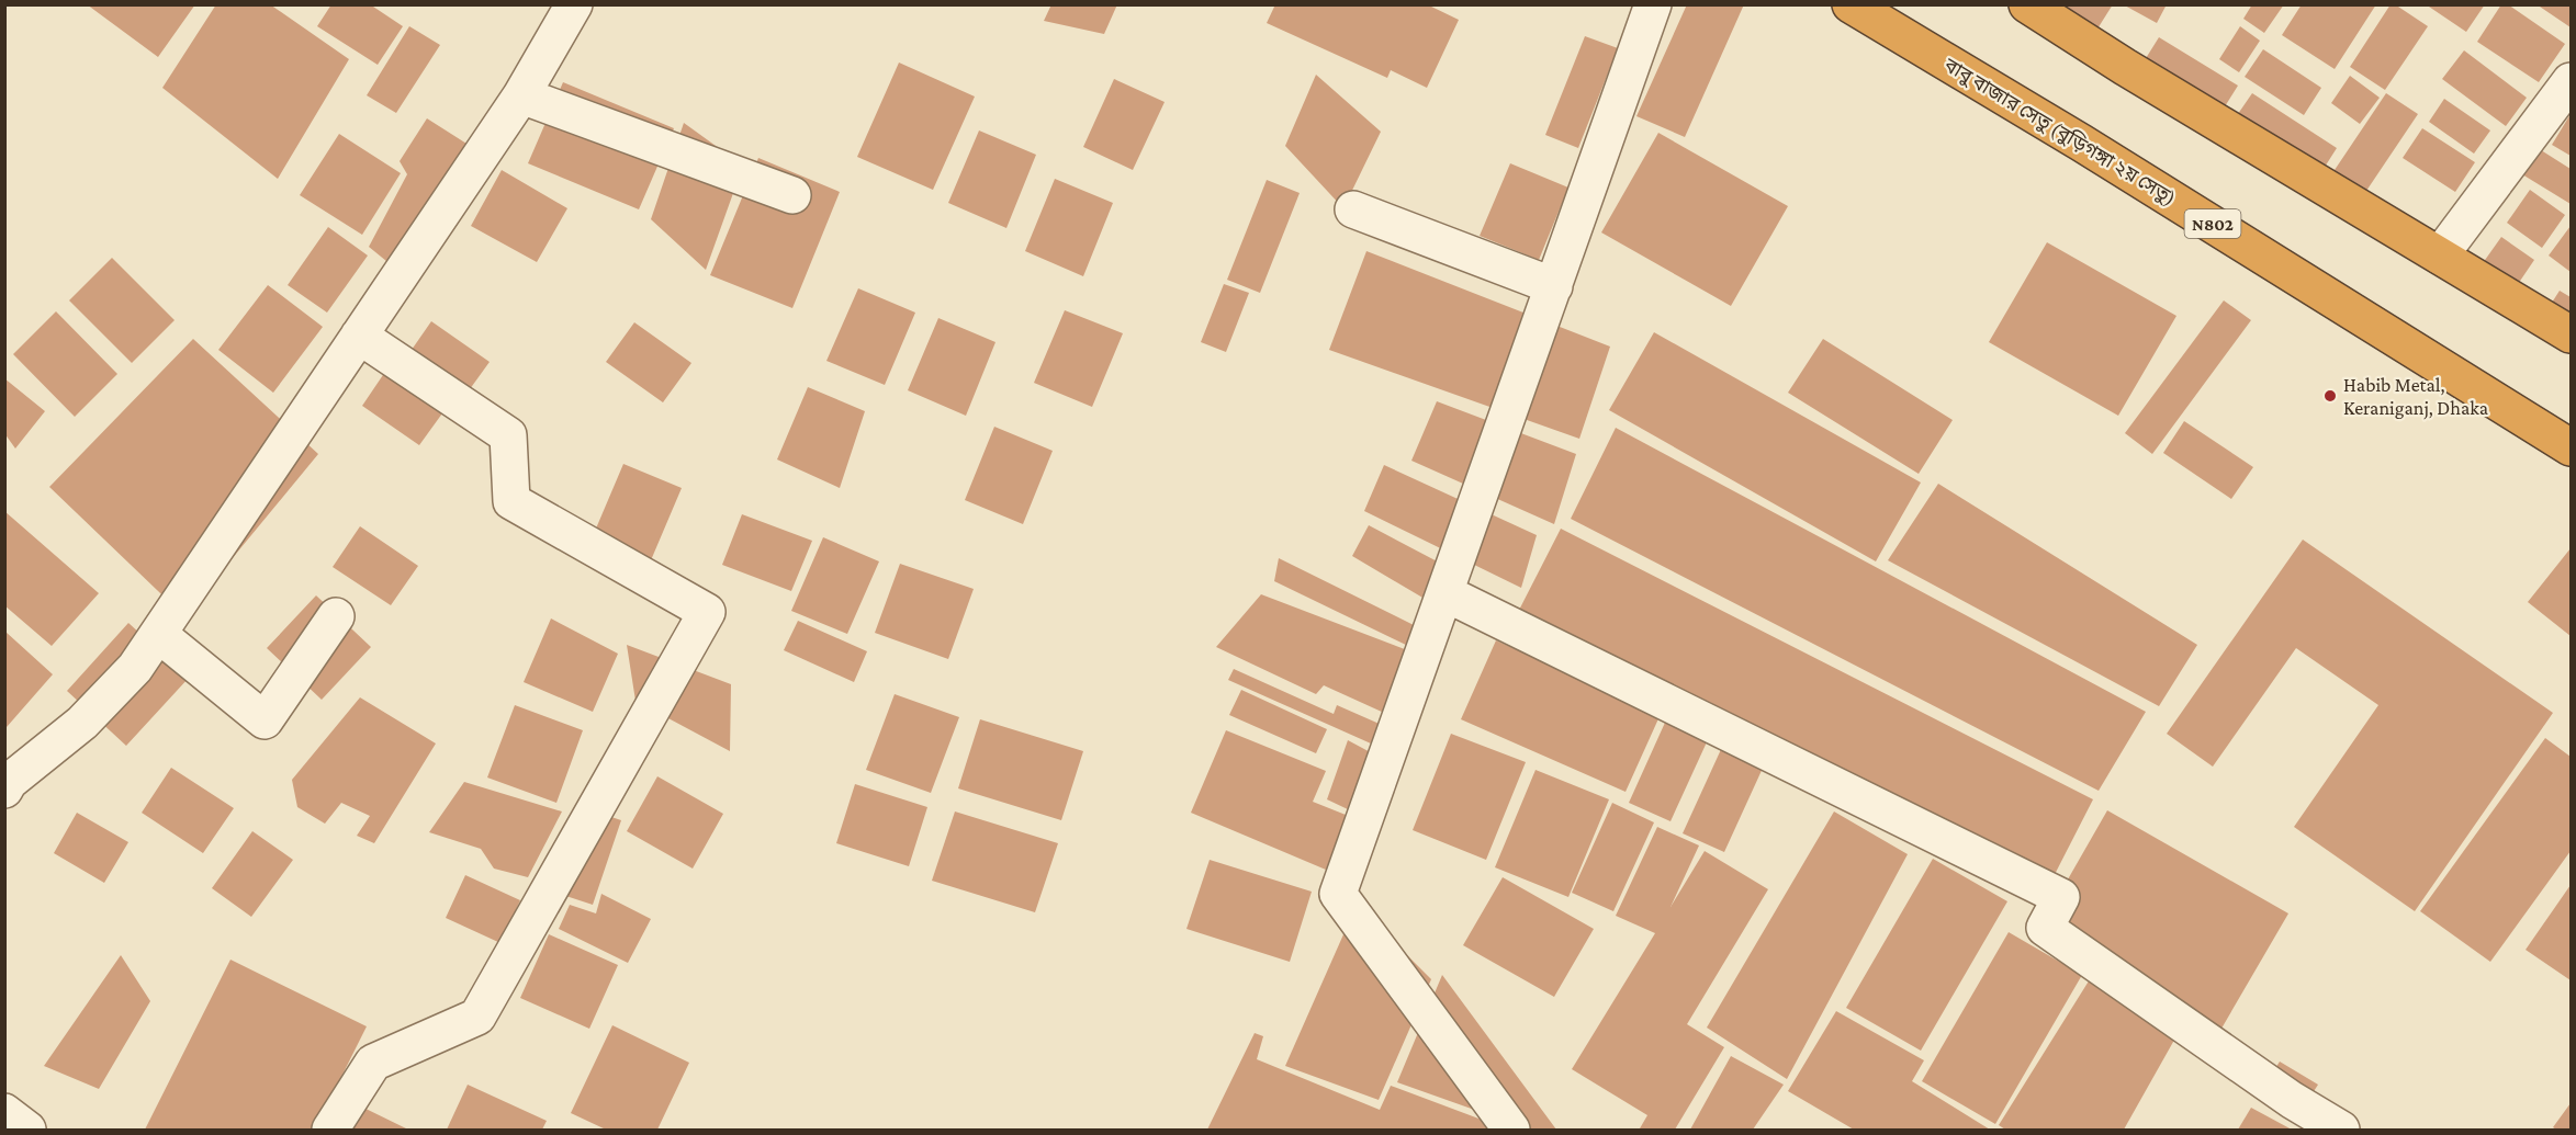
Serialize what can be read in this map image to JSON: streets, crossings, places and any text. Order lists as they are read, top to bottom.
{
  "streets": {
    "highway": ["বাবু বাজার সেতু (বুড়িগঙ্গা ২য় সেতু)", "N802"]
  },
  "places": ["Habib Metal, Keraniganj, Dhaka"]
}
